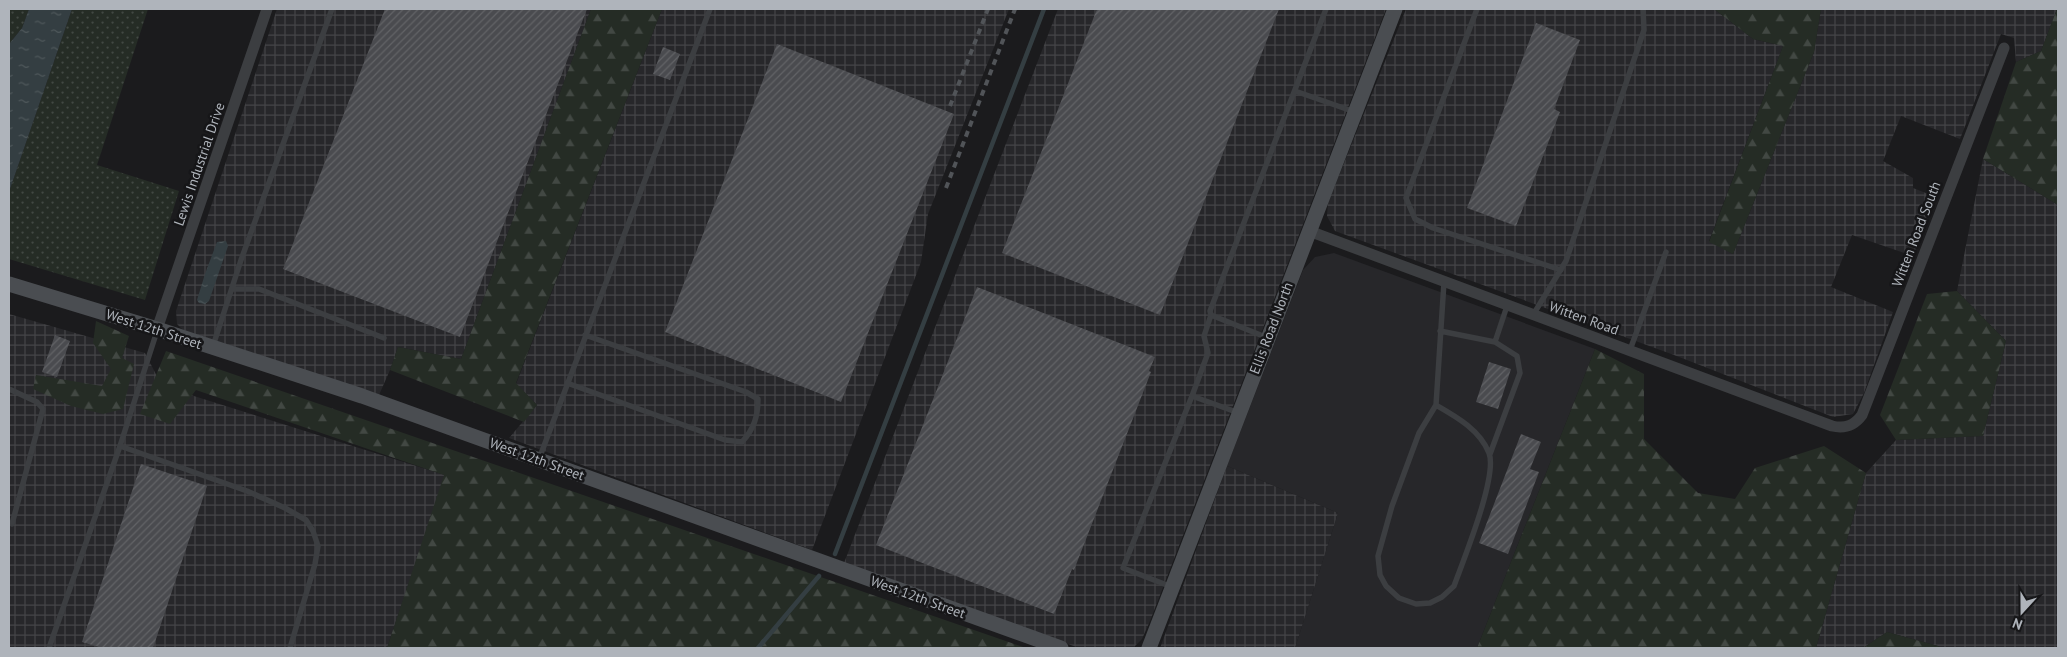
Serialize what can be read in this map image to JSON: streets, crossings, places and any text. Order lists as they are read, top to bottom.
{
  "streets": {
    "street": [
      "Lewis Industrial Drive",
      "Witten Road South",
      "Witten Road",
      "Ellis Road North",
      "West 12th Street"
    ]
  },
  "crossings": [
    ["Lewis Industrial Drive", "West 12th Street"],
    ["Witten Road South", "Witten Road"],
    ["Witten Road", "Ellis Road North"]
  ],
  "north": "bottom"
}
